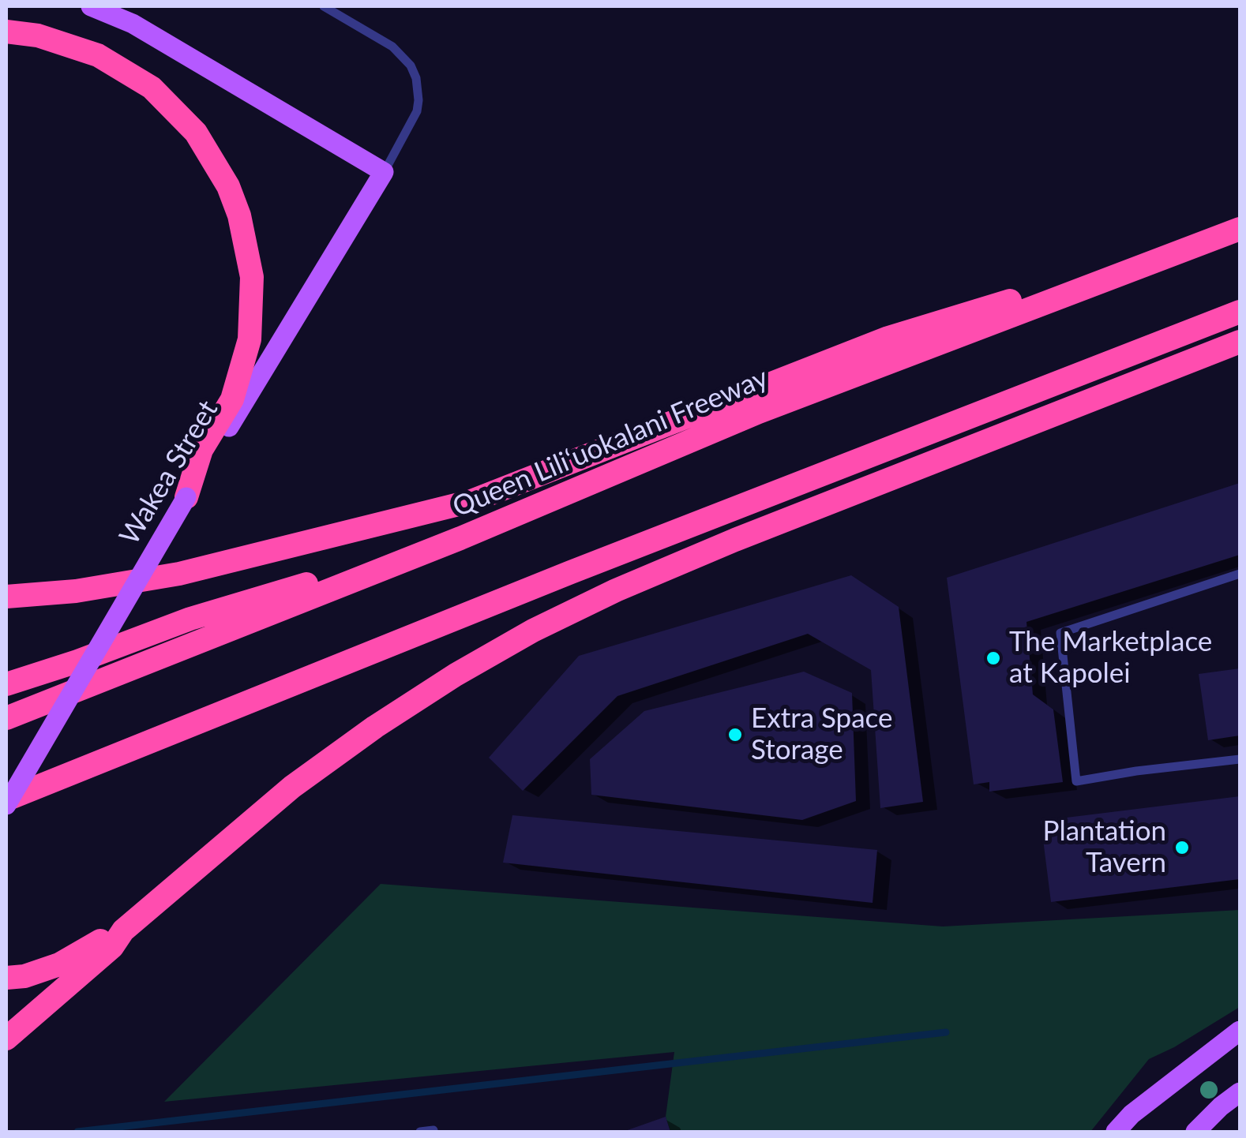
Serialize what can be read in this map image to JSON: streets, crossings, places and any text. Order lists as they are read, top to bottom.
{
  "streets": {
    "highway": ["Queen Liliʻuokalani Freeway"],
    "main road": ["Wakea Street"]
  },
  "places": ["The Marketplace at Kapolei", "Extra Space Storage", "Plantation Tavern"]
}
